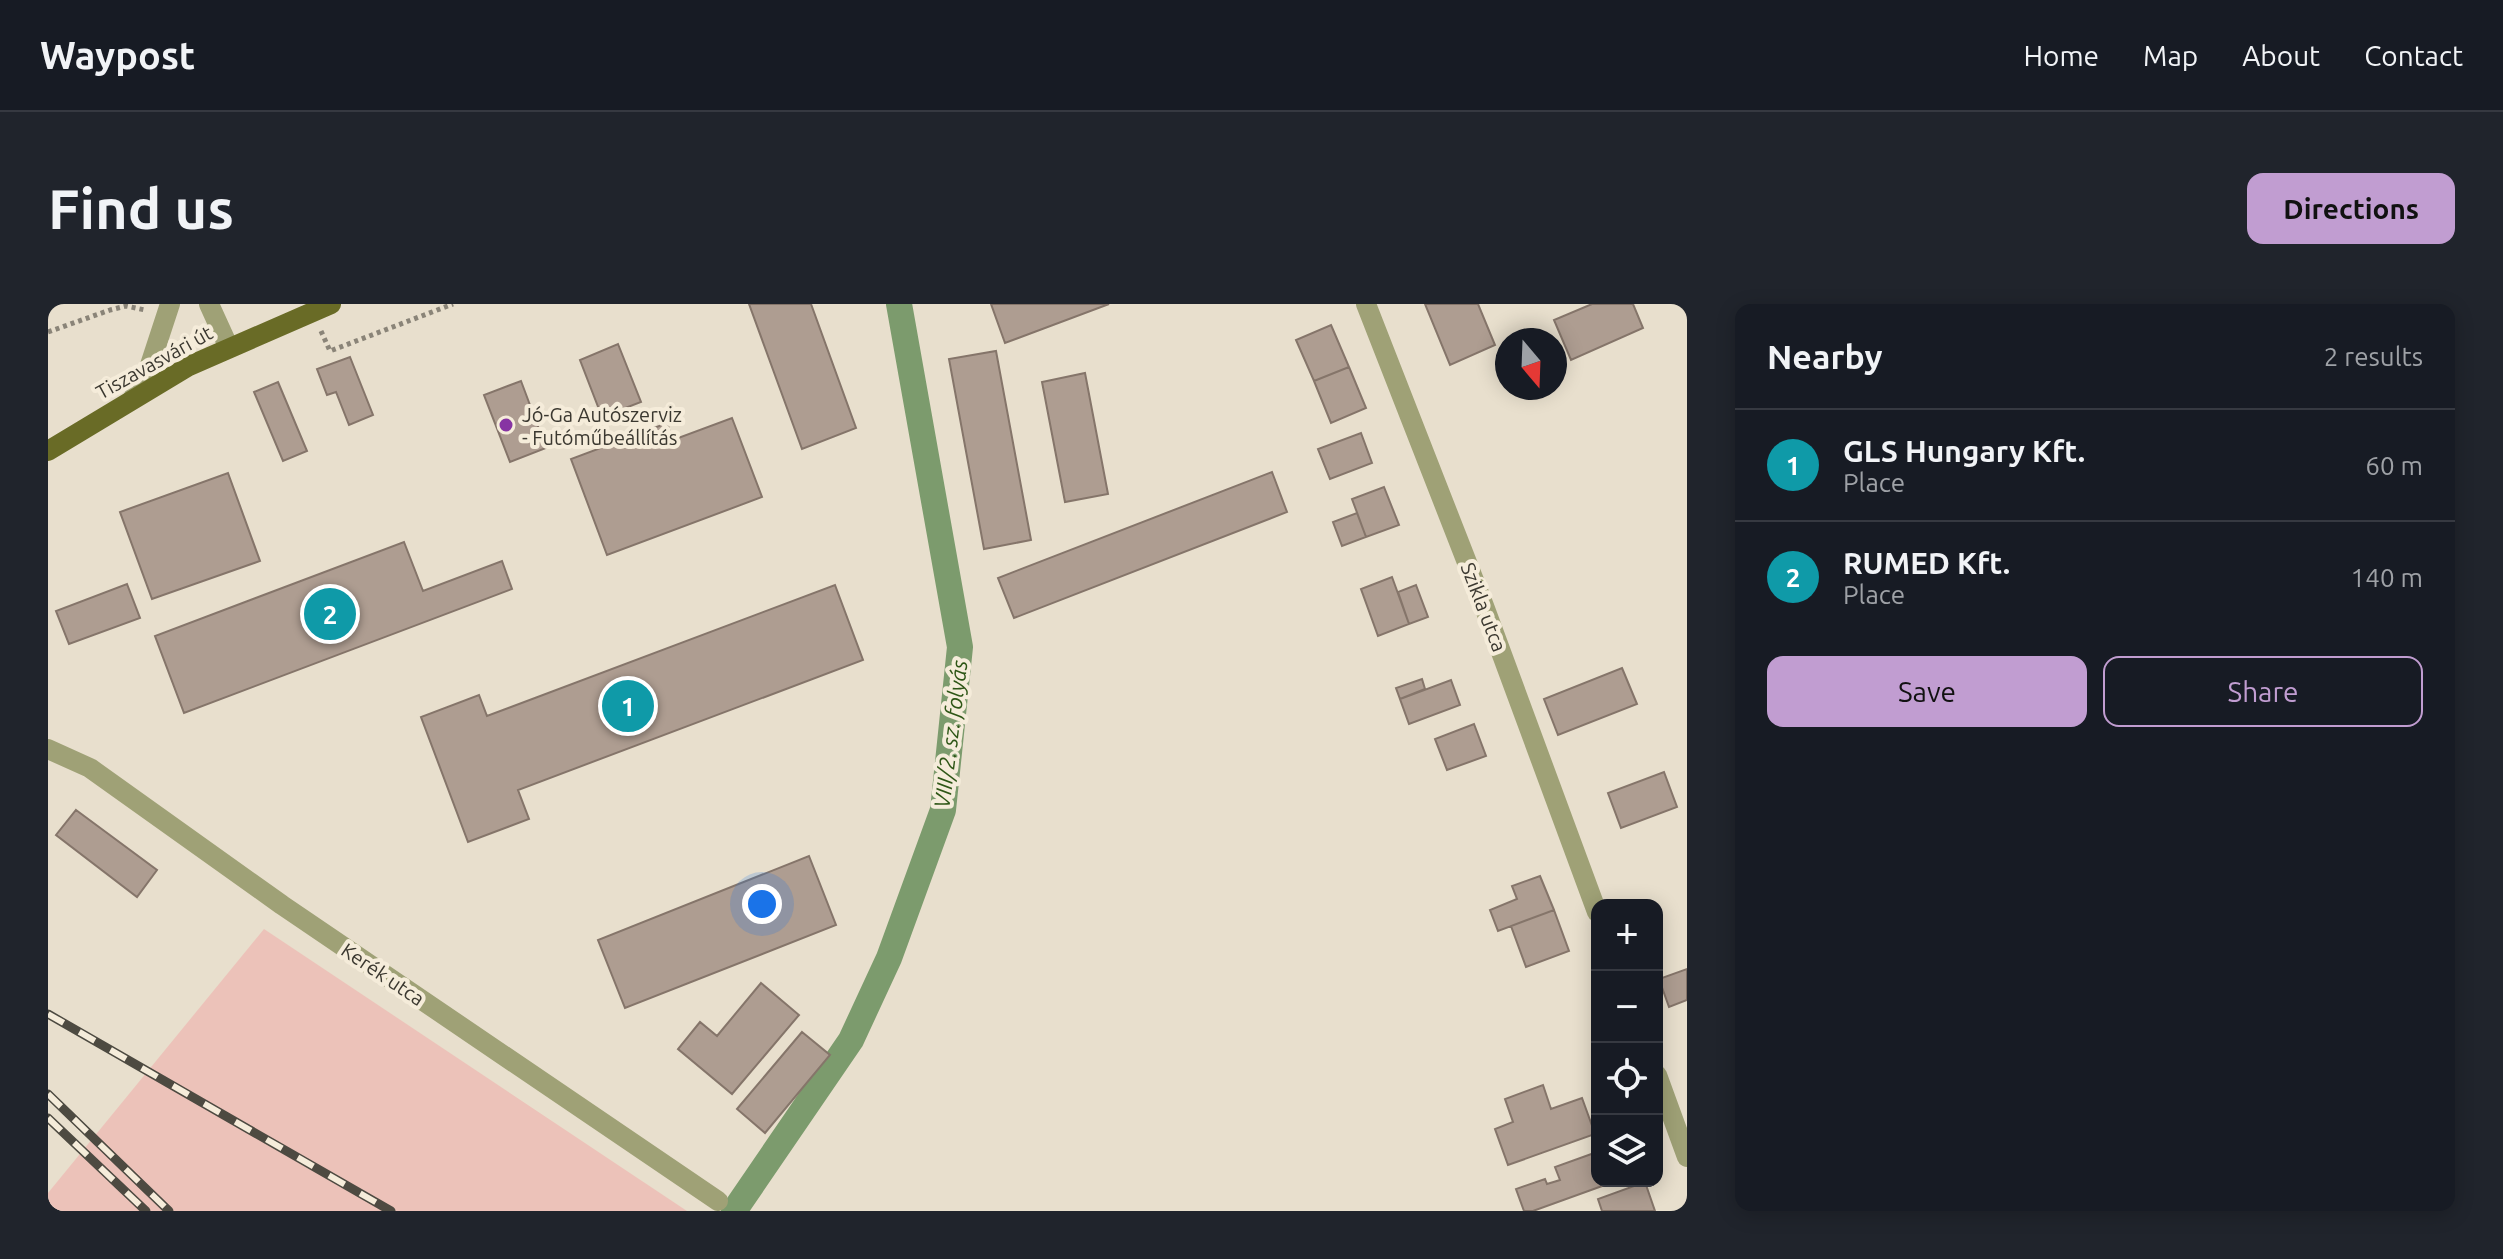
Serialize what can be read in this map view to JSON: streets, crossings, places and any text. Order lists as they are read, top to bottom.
{
  "streets": {
    "main road": ["Tiszavasvári út"],
    "street": ["Szikla utca", "Kerék utca"]
  },
  "water": ["VIII/2. sz. folyás"],
  "places": ["Jó-Ga Autószerviz - Futóműbeállítás"],
  "north": "bottom",
  "page": {
    "header": "Waypost",
    "nav": [
      "Home",
      "Map",
      "About",
      "Contact"
    ],
    "buttons": [
      "Directions",
      ["Save", "Share"]
    ],
    "title": "Find us",
    "heading": ["Nearby", "2 results"],
    "list": [
      {
        "mark": "1",
        "name": "GLS Hungary Kft.",
        "note": "Place",
        "value": "60 m"
      },
      {
        "mark": "2",
        "name": "RUMED Kft.",
        "note": "Place",
        "value": "140 m"
      }
    ],
    "pins": ["2", "1"],
    "map_buttons": ["+", "−"]
  }
}
